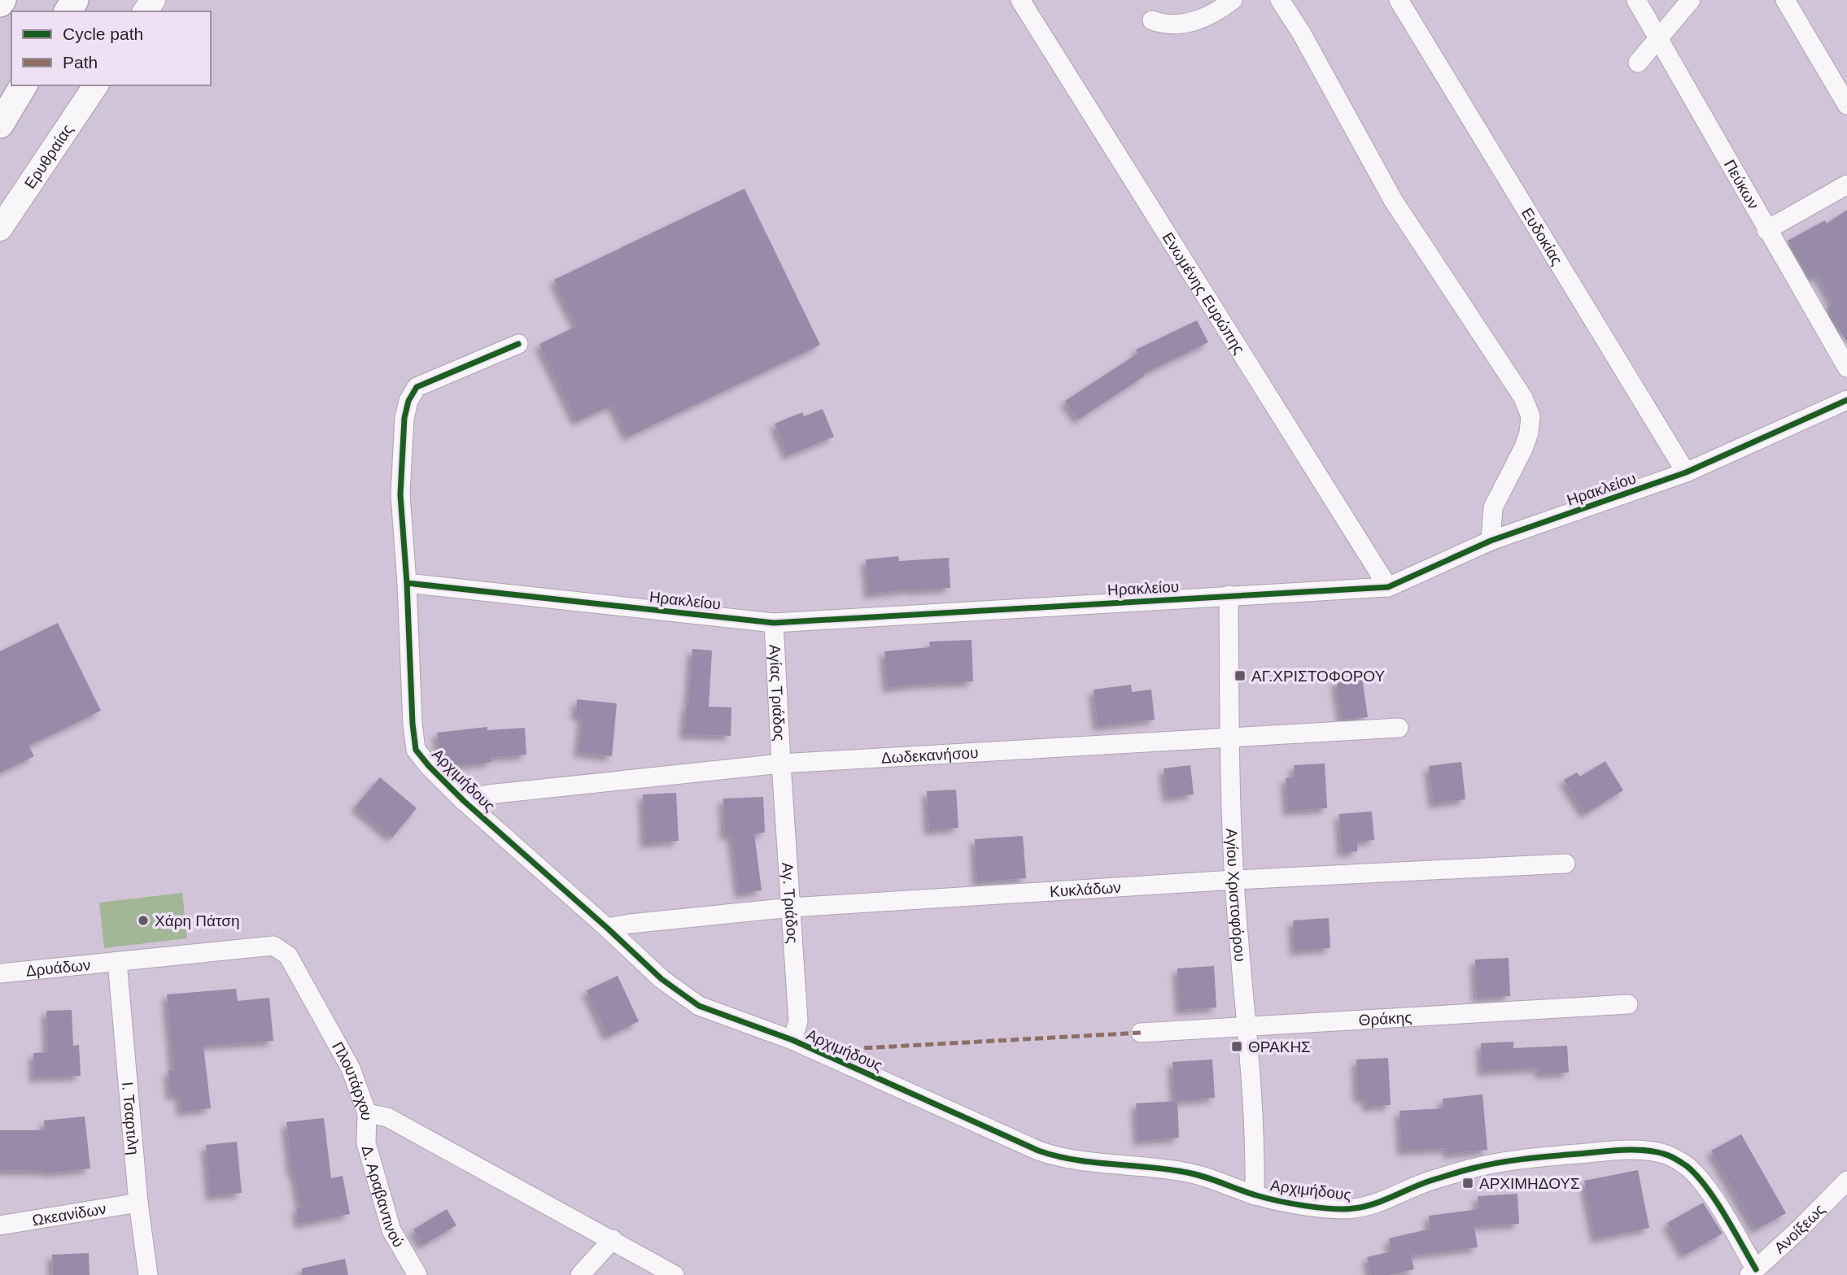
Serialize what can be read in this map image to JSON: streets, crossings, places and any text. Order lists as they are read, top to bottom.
{
  "streets": {
    "main road": ["Ερυθραίας"],
    "street": [
      "Πεύκων",
      "Ευδοκίας",
      "Ενωμένης Ευρώπης",
      "Ηρακλείου",
      "Αγίας Τριάδος",
      "Δωδεκανήσου",
      "Αρχιμήδους",
      "Κυκλάδων",
      "Αγίου Χριστοφόρου",
      "Αγ. Τριάδος",
      "Δρυάδων",
      "Θράκης",
      "Πλουτάρχου",
      "Ι. Τσαρτιλη",
      "Δ. Αραβαντινού",
      "Ωκεανίδων",
      "Ανοίξεως"
    ]
  },
  "crossings": [
    ["Ευδοκίας", "Ηρακλείου"],
    ["Ενωμένης Ευρώπης", "Ηρακλείου"],
    ["Ηρακλείου", "Αγίας Τριάδος"],
    ["Ηρακλείου", "Αρχιμήδους"],
    ["Ηρακλείου", "Αγίου Χριστοφόρου"],
    ["Αγίας Τριάδος", "Δωδεκανήσου"],
    ["Αγίας Τριάδος", "Αγ. Τριάδος"],
    ["Δωδεκανήσου", "Αρχιμήδους"],
    ["Δωδεκανήσου", "Αγίου Χριστοφόρου"],
    ["Δωδεκανήσου", "Αγ. Τριάδος"],
    ["Αρχιμήδους", "Κυκλάδων"],
    ["Αρχιμήδους", "Αγίου Χριστοφόρου"],
    ["Αρχιμήδους", "Αγ. Τριάδος"],
    ["Αρχιμήδους", "Ανοίξεως"],
    ["Κυκλάδων", "Αγίου Χριστοφόρου"],
    ["Κυκλάδων", "Αγ. Τριάδος"],
    ["Αγίου Χριστοφόρου", "Θράκης"],
    ["Δρυάδων", "Πλουτάρχου"],
    ["Δρυάδων", "Ι. Τσαρτιλη"],
    ["Πλουτάρχου", "Ι. Τσαρτιλη"],
    ["Πλουτάρχου", "Δ. Αραβαντινού"],
    ["Ι. Τσαρτιλη", "Ωκεανίδων"]
  ],
  "places": {
    "transit": ["ΑΓ.ΧΡΙΣΤΟΦΟΡΟΥ", "ΘΡΑΚΗΣ", "ΑΡΧΙΜΗΔΟΥΣ"],
    "other": ["Χάρη Πάτση"]
  },
  "legend": ["Cycle path", "Path"]
}
